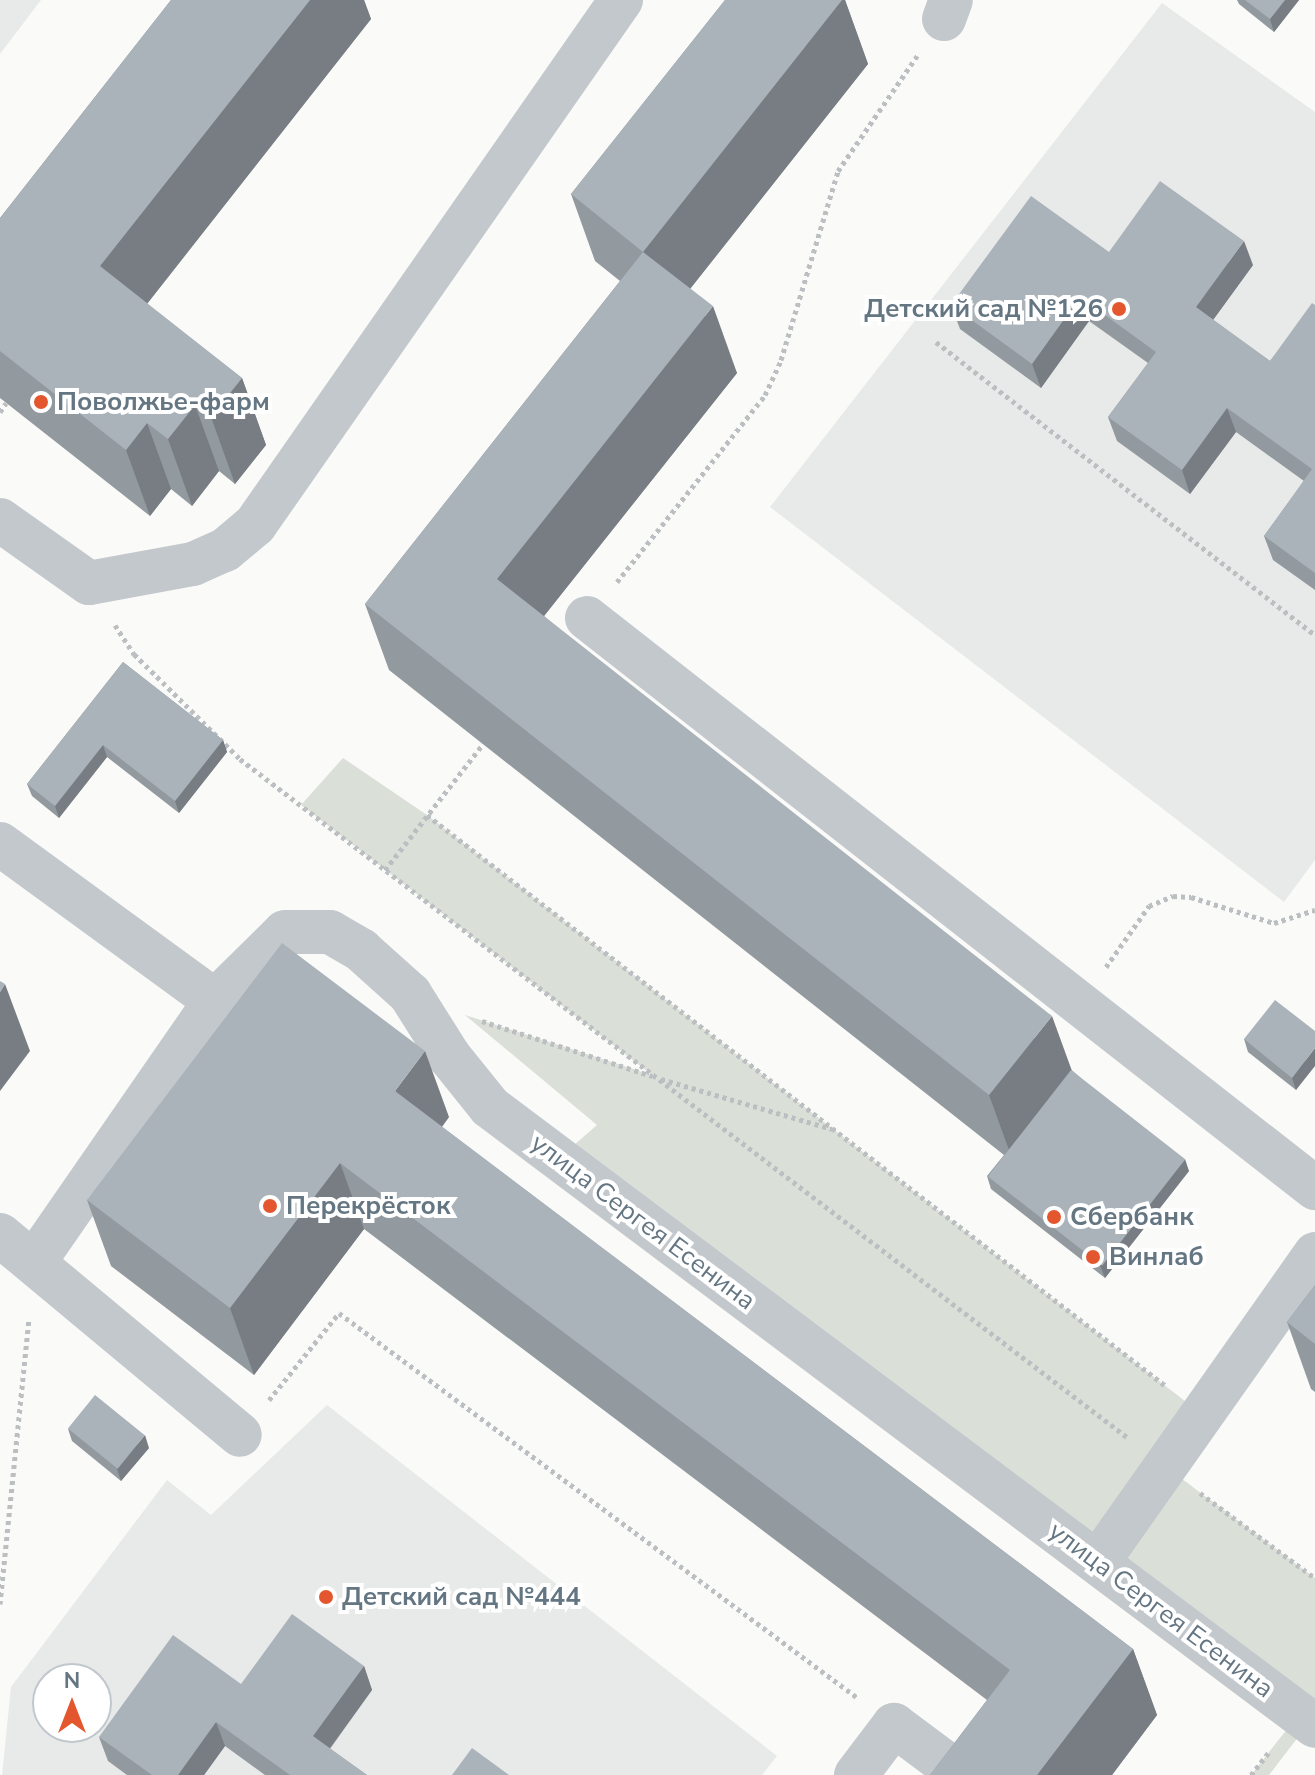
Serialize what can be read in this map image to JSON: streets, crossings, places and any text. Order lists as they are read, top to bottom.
{
  "streets": {
    "lane": ["улица Сергея Есенина"]
  },
  "places": [
    "Детский сад №126",
    "Поволжье-фарм",
    "Перекрёсток",
    "Сбербанк",
    "Винлаб",
    "Детский сад №444"
  ],
  "north": "top"
}
